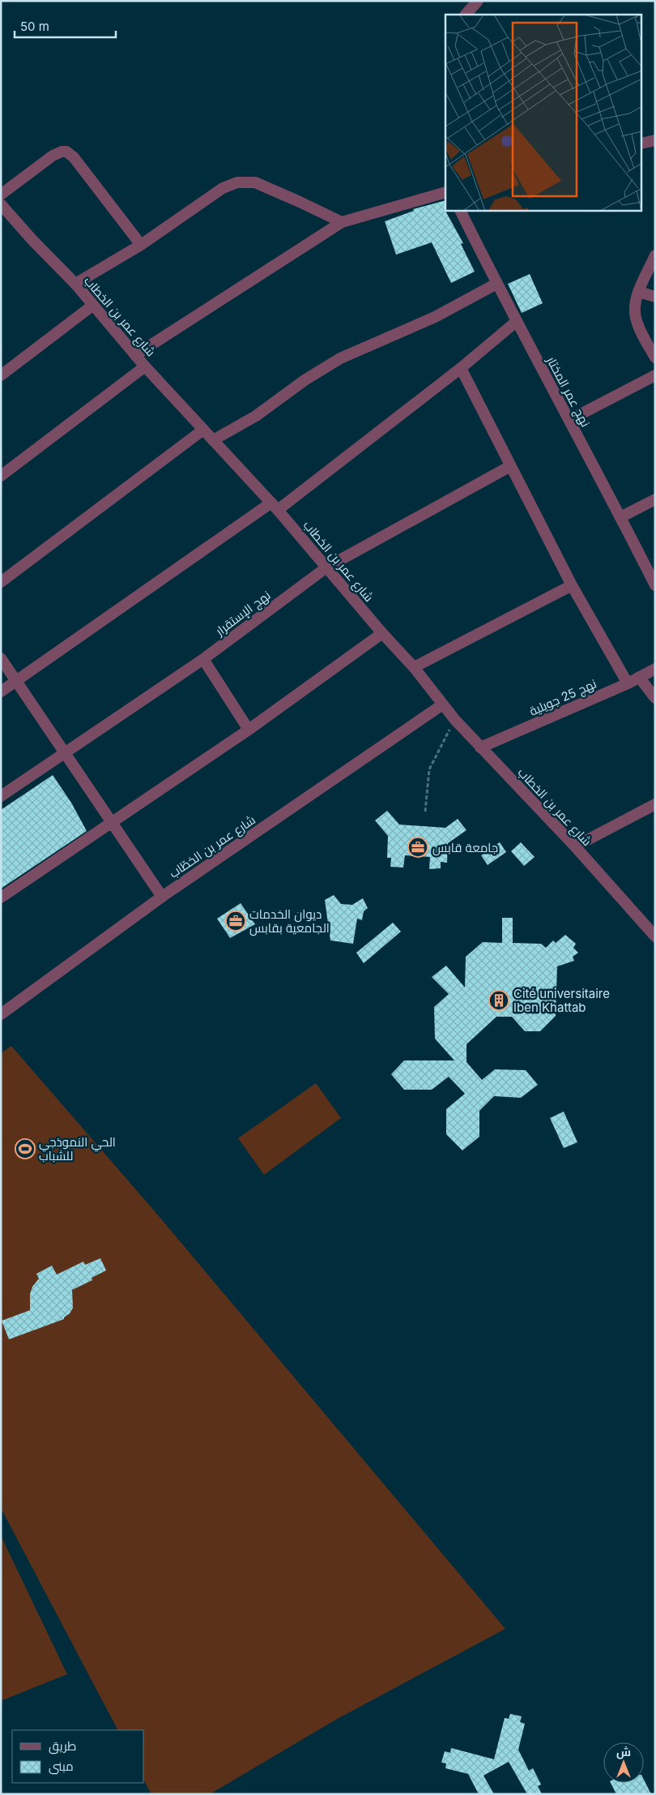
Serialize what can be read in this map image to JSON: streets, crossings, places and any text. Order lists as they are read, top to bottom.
{
  "streets": {
    "street": [
      "شارع عمر بن الخطاب",
      "نهج عمر المختار",
      "نهج الإستقرار",
      "نهج 25 جويلية",
      "شارع عمر بن الخطّاب"
    ]
  },
  "crossings": [
    ["شارع عمر بن الخطاب", "نهج الإستقرار"],
    ["شارع عمر بن الخطاب", "نهج 25 جويلية"],
    ["شارع عمر بن الخطاب", "شارع عمر بن الخطّاب"]
  ],
  "places": {
    "office": ["جامعة قابس", "ديوان الخدمات الجامعية بقابس"],
    "building": ["Cité universitaire Iben Khattab"],
    "sports": ["الحي النموذجي للشباب"]
  },
  "legend": ["طريق", "مبنى"],
  "scale_bar": "50 m",
  "north": "top"
}
